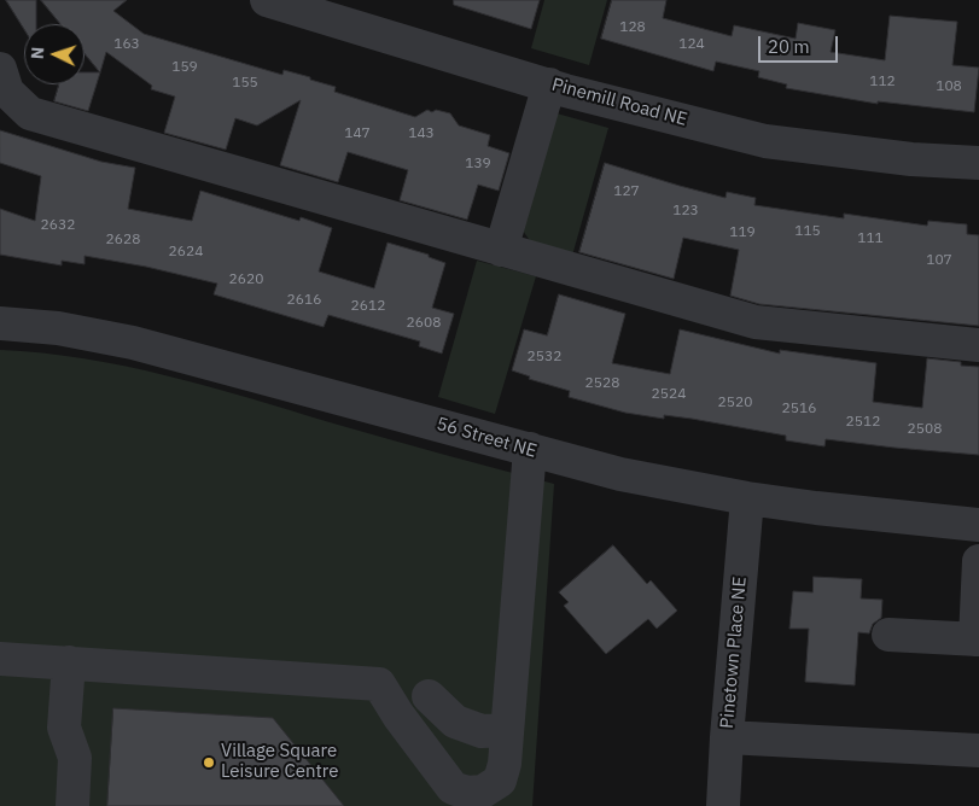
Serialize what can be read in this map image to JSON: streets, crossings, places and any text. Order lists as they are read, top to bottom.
{
  "streets": {
    "street": ["Pinemill Road NE", "56 Street NE", "Pinetown Place NE"]
  },
  "crossings": [
    ["56 Street NE", "Pinetown Place NE"]
  ],
  "places": ["Village Square Leisure Centre"],
  "house_numbers": [
    "128",
    "163",
    "124",
    "159",
    "112",
    "155",
    "108",
    "147",
    "143",
    "139",
    "127",
    "123",
    "2632",
    "115",
    "119",
    "111",
    "2628",
    "2624",
    "107",
    "2620",
    "2616",
    "2612",
    "2608",
    "2532",
    "2528",
    "2524",
    "2520",
    "2516",
    "2512",
    "2508"
  ],
  "scale_bar": "20 m",
  "north": "left"
}
